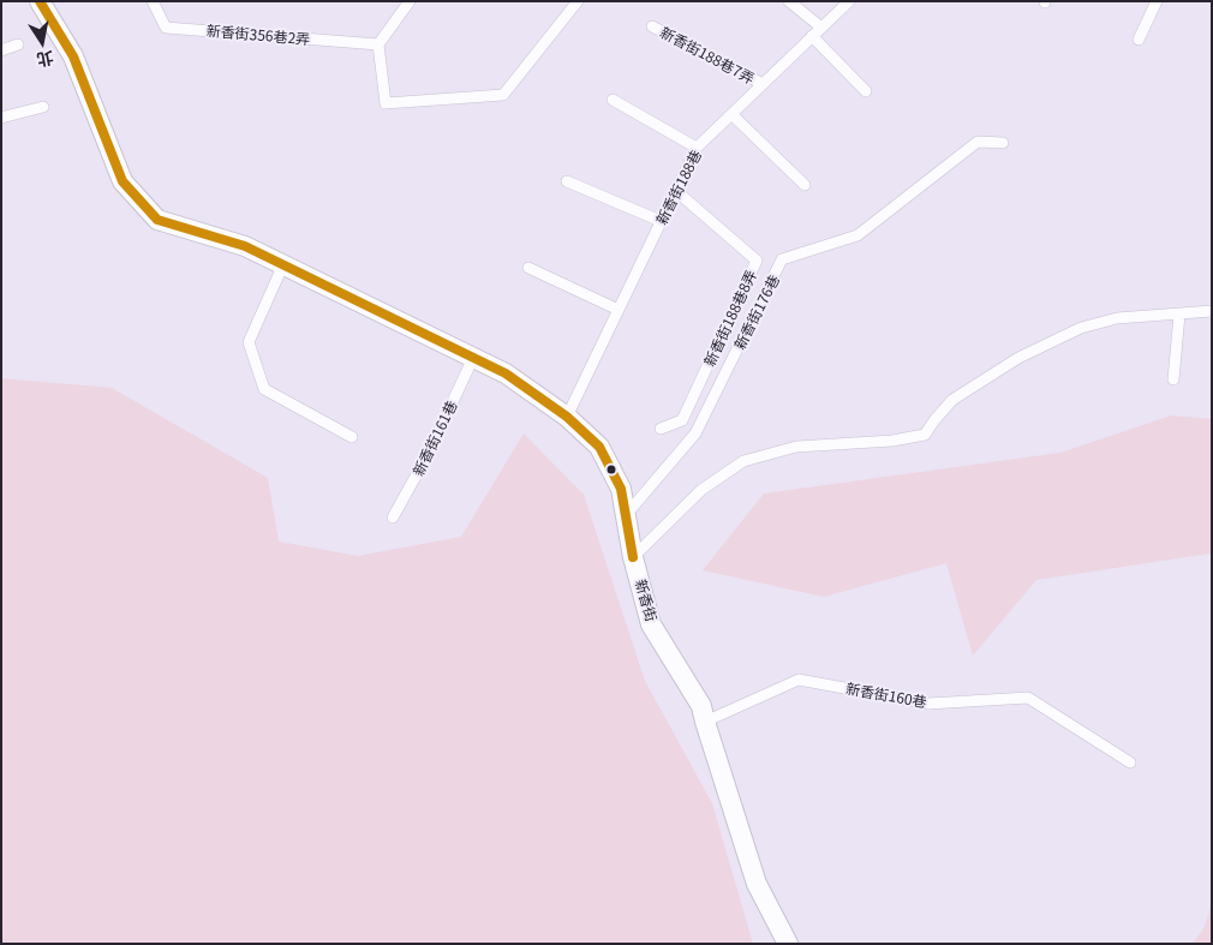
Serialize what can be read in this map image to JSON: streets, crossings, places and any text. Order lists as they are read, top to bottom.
{
  "streets": {
    "street": ["新香街"],
    "lane": [
      "新香街356巷2弄",
      "新香街188巷7弄",
      "新香街188巷",
      "新香街176巷",
      "新香街188巷8弄",
      "新香街161巷",
      "新香街160巷"
    ]
  },
  "crossings": [
    ["新香街188巷7弄", "新香街188巷"],
    ["新香街188巷", "新香街188巷8弄"],
    ["新香街188巷", "新香街"],
    ["新香街176巷", "新香街"],
    ["新香街161巷", "新香街"],
    ["新香街", "新香街160巷"]
  ],
  "north": "bottom"
}
